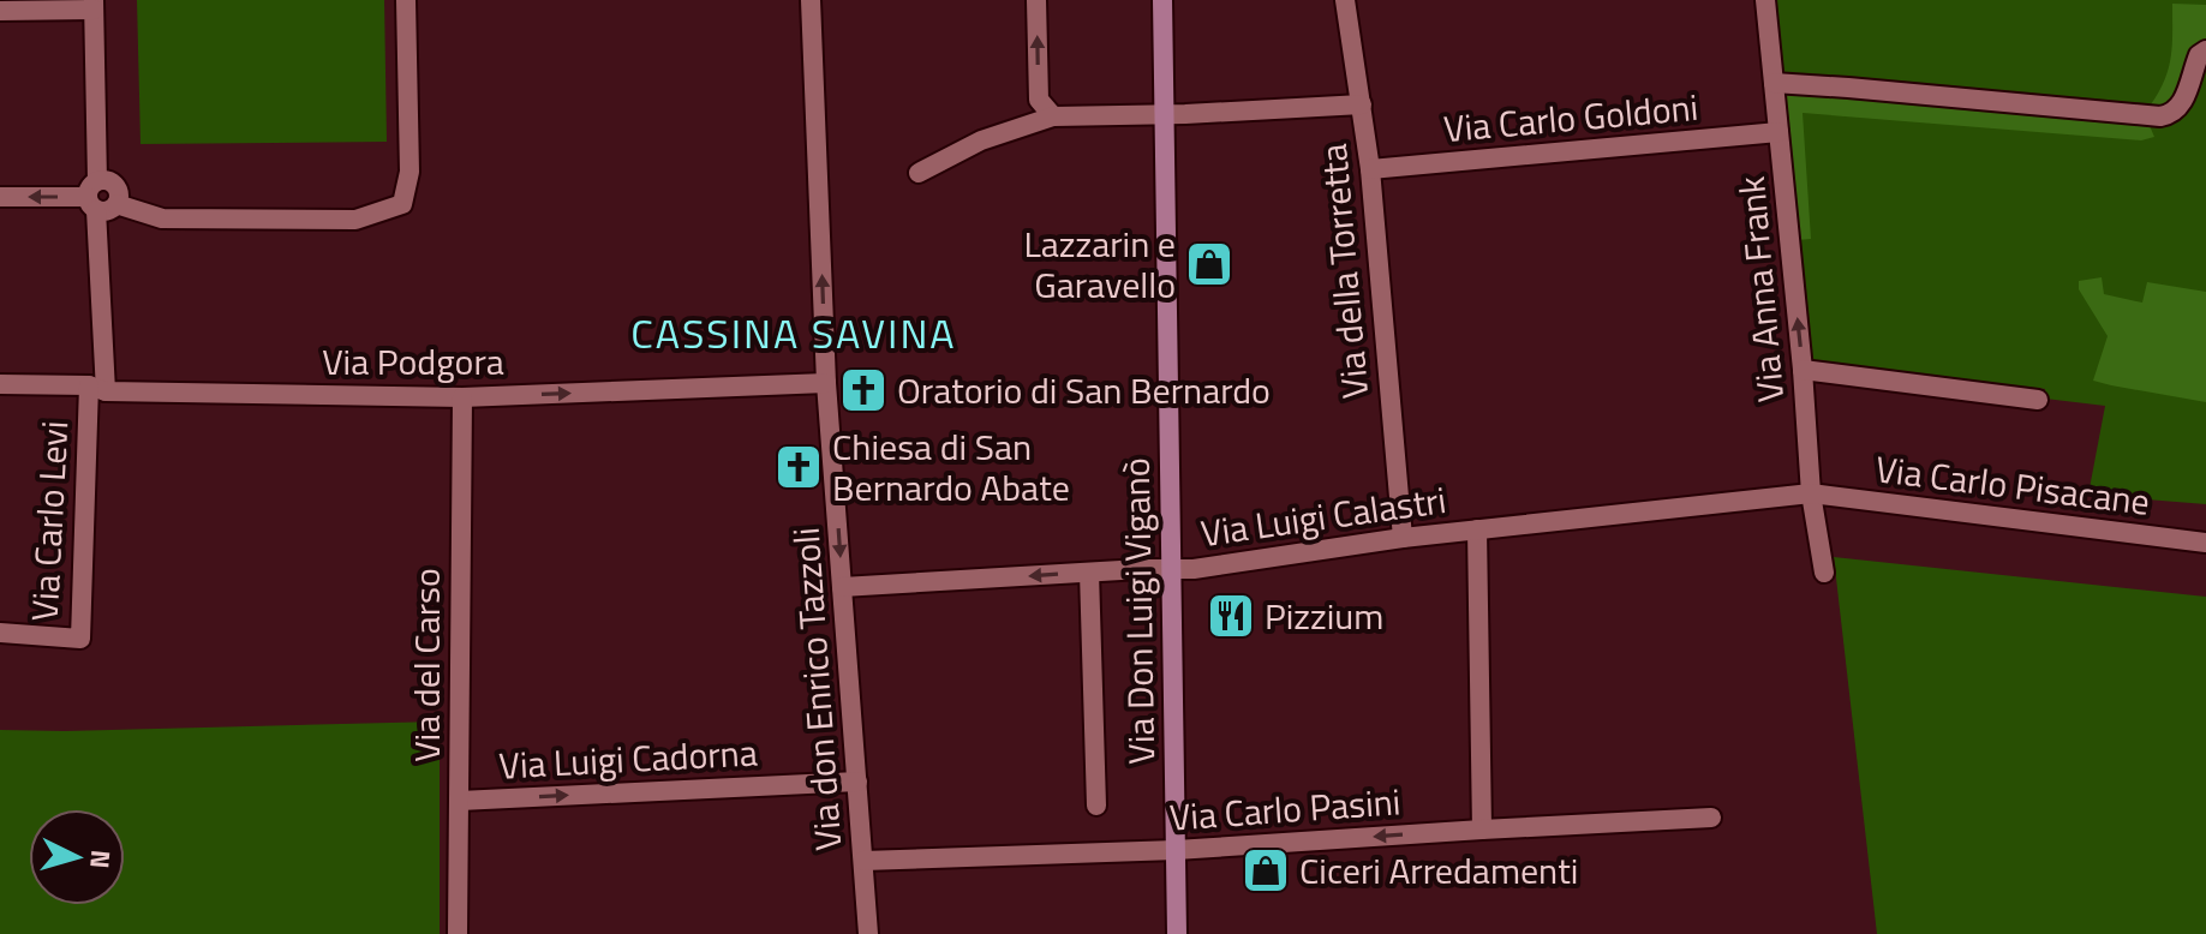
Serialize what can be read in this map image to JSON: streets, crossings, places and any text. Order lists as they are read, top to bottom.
{
  "streets": {
    "street": [
      "Via Carlo Goldoni",
      "Via della Torretta",
      "Via Anna Frank",
      "Via Podgora",
      "Via Carlo Pisacane",
      "Via Luigi Calastri",
      "Via Carlo Levi",
      "Via Don Luigi Viganò",
      "Via del Carso",
      "Via don Enrico Tazzoli",
      "Via Luigi Cadorna",
      "Via Carlo Pasini"
    ]
  },
  "crossings": [
    ["Via Carlo Goldoni", "Via della Torretta"],
    ["Via Carlo Goldoni", "Via Anna Frank"],
    ["Via della Torretta", "Via Luigi Calastri"],
    ["Via Anna Frank", "Via Carlo Pisacane"],
    ["Via Anna Frank", "Via Luigi Calastri"],
    ["Via Podgora", "Via Carlo Levi"],
    ["Via Podgora", "Via del Carso"],
    ["Via Podgora", "Via don Enrico Tazzoli"],
    ["Via Carlo Pisacane", "Via Luigi Calastri"],
    ["Via Luigi Calastri", "Via Don Luigi Viganò"],
    ["Via Luigi Calastri", "Via don Enrico Tazzoli"],
    ["Via Don Luigi Viganò", "Via Carlo Pasini"],
    ["Via del Carso", "Via Luigi Cadorna"],
    ["Via don Enrico Tazzoli", "Via Luigi Cadorna"],
    ["Via don Enrico Tazzoli", "Via Carlo Pasini"]
  ],
  "one_way": [
    "Via Anna Frank",
    "Via Podgora",
    "Via Luigi Cadorna",
    "Via Carlo Pasini"
  ],
  "districts": ["CASSINA SAVINA"],
  "places": {
    "shop": ["Lazzarin e Garavello", "Ciceri Arredamenti"],
    "church": ["Oratorio di San Bernardo", "Chiesa di San Bernardo Abate"],
    "restaurant": ["Pizzium"]
  },
  "north": "right"
}
